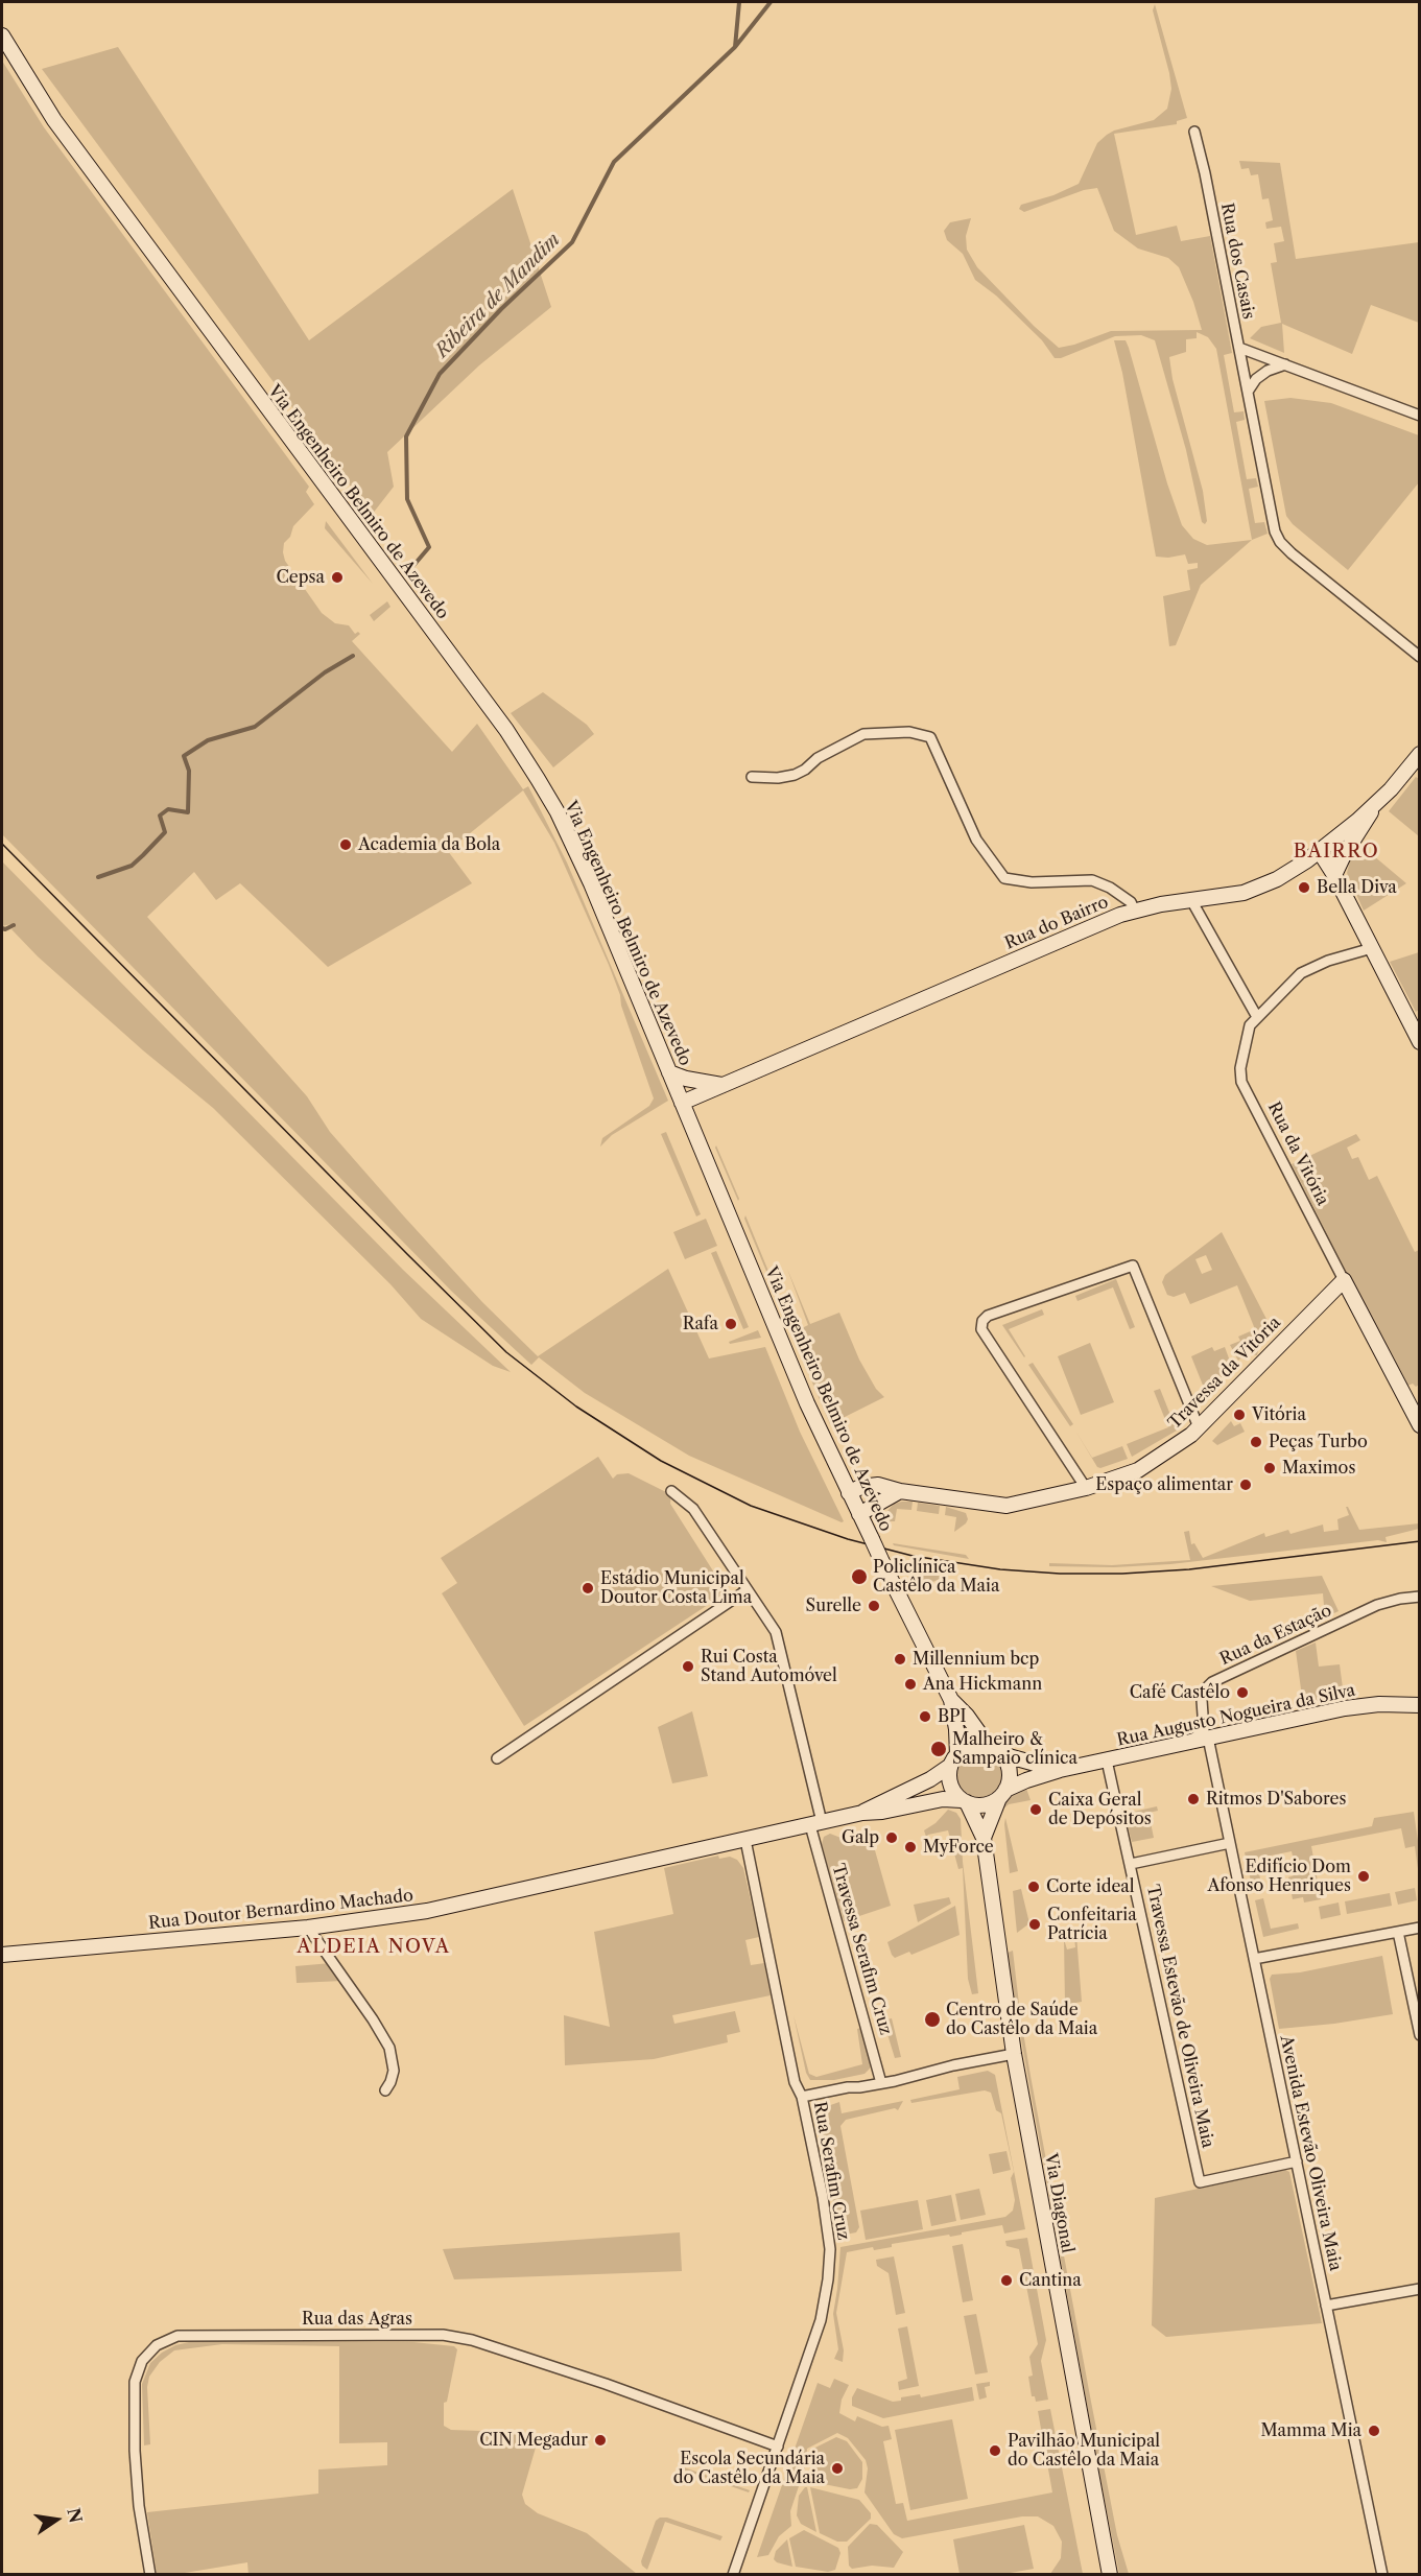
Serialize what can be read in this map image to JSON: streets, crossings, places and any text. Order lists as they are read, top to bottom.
{
  "streets": {
    "main road": [
      "Via Engenheiro Belmiro de Azevedo",
      "Rua do Bairro",
      "Rua da Vitória",
      "Travessa da Vitória",
      "Rua Augusto Nogueira da Silva",
      "Rua Doutor Bernardino Machado",
      "Via Diagonal"
    ],
    "street": [
      "Rua dos Casais",
      "Rua da Estação",
      "Travessa Serafim Cruz",
      "Travessa Estevão de Oliveira Maia",
      "Avenida Estevão Oliveira Maia",
      "Rua Serafim Cruz",
      "Rua das Agras"
    ]
  },
  "crossings": [
    ["Via Engenheiro Belmiro de Azevedo", "Rua do Bairro"],
    ["Via Engenheiro Belmiro de Azevedo", "Travessa da Vitória"],
    ["Via Engenheiro Belmiro de Azevedo", "Rua Augusto Nogueira da Silva"],
    ["Via Engenheiro Belmiro de Azevedo", "Via Diagonal"],
    ["Rua da Vitória", "Travessa da Vitória"],
    ["Rua da Estação", "Rua Augusto Nogueira da Silva"],
    ["Rua Augusto Nogueira da Silva", "Travessa Estevão de Oliveira Maia"],
    ["Rua Augusto Nogueira da Silva", "Avenida Estevão Oliveira Maia"],
    ["Rua Augusto Nogueira da Silva", "Via Diagonal"],
    ["Rua Doutor Bernardino Machado", "Rua Serafim Cruz"],
    ["Travessa Estevão de Oliveira Maia", "Avenida Estevão Oliveira Maia"],
    ["Rua Serafim Cruz", "Rua das Agras"]
  ],
  "districts": ["BAIRRO", "ALDEIA NOVA"],
  "water": ["Ribeira de Mandim"],
  "places": [
    "Cepsa",
    "Academia da Bola",
    "Bella Diva",
    "Rafa",
    "Vitória",
    "Peças Turbo",
    "Maximos",
    "Espaço alimentar",
    "Policlínica Castêlo da Maia",
    "Estádio Municipal Doutor Costa Lima",
    "Surelle",
    "Millennium bcp",
    "Rui Costa Stand Automóvel",
    "Ana Hickmann",
    "Café Castêlo",
    "BPI",
    "Malheiro & Sampaio clínica",
    "Ritmos D'Sabores",
    "Caixa Geral de Depósitos",
    "Galp",
    "MyForce",
    "Edifício Dom Afonso Henriques",
    "Corte ideal",
    "Confeitaria Patrícia",
    "Centro de Saúde do Castêlo da Maia",
    "Cantina",
    "Mamma Mia",
    "CIN Megadur",
    "Pavilhão Municipal do Castêlo da Maia",
    "Escola Secundária do Castêlo da Maia"
  ],
  "north": "right"
}
